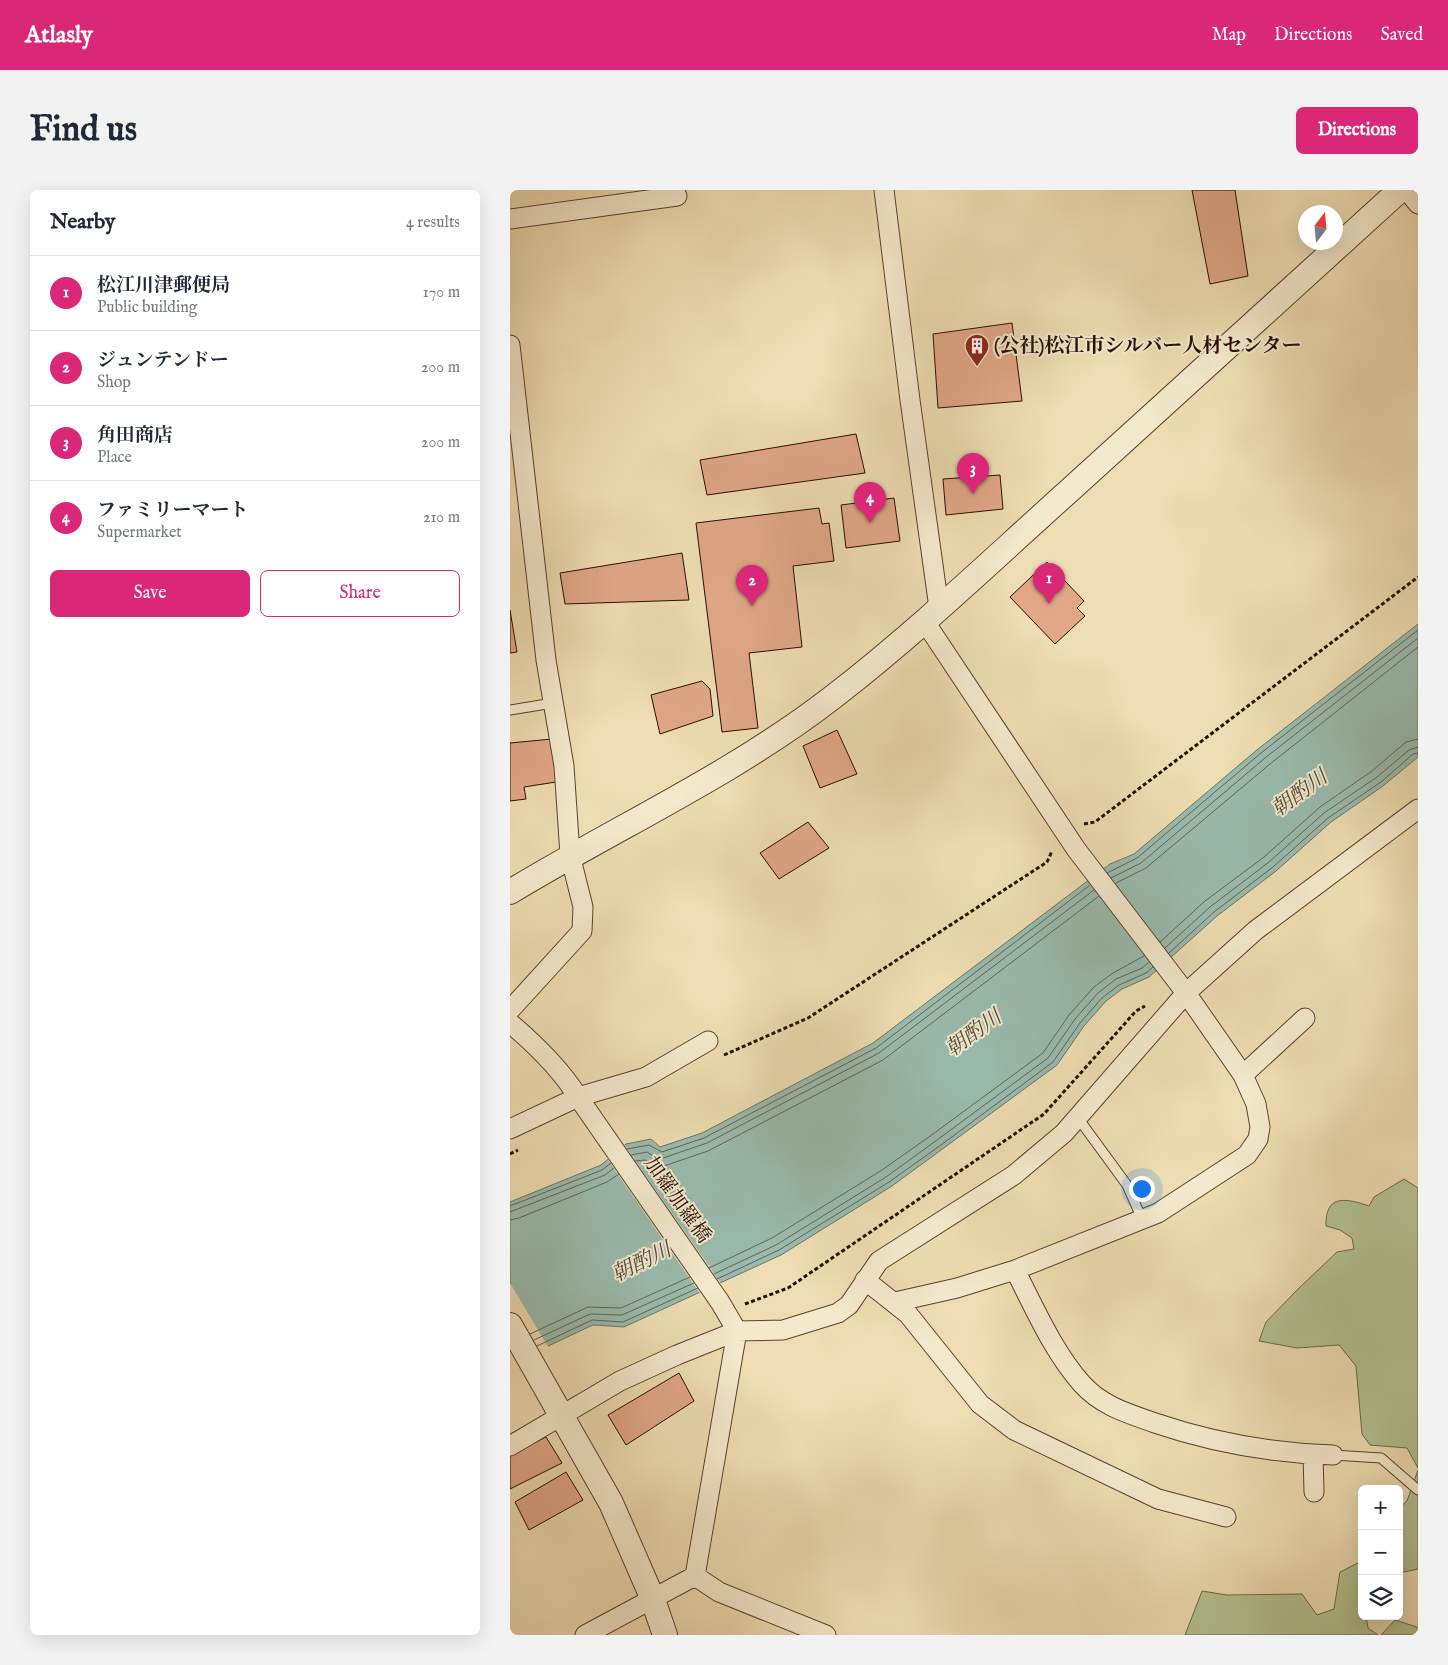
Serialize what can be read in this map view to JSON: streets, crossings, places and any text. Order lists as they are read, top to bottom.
{
  "streets": {
    "street": ["加羅加羅橋"]
  },
  "water": ["朝酌川"],
  "places": {
    "building": ["(公社)松江市シルバー人材センター"]
  },
  "north": "top",
  "page": {
    "header": "Atlasly",
    "nav": ["Map", "Directions", "Saved"],
    "buttons": [
      "Directions",
      ["Save", "Share"]
    ],
    "title": "Find us",
    "heading": ["Nearby", "4 results"],
    "list": [
      {
        "mark": "1",
        "name": "松江川津郵便局",
        "note": "Public building",
        "value": "170 m"
      },
      {
        "mark": "2",
        "name": "ジュンテンドー",
        "note": "Shop",
        "value": "200 m"
      },
      {
        "mark": "3",
        "name": "角田商店",
        "note": "Place",
        "value": "200 m"
      },
      {
        "mark": "4",
        "name": "ファミリーマート",
        "note": "Supermarket",
        "value": "210 m"
      }
    ],
    "pins": [
      "3",
      "4",
      "1",
      "2"
    ],
    "map_buttons": ["+", "−"]
  }
}
